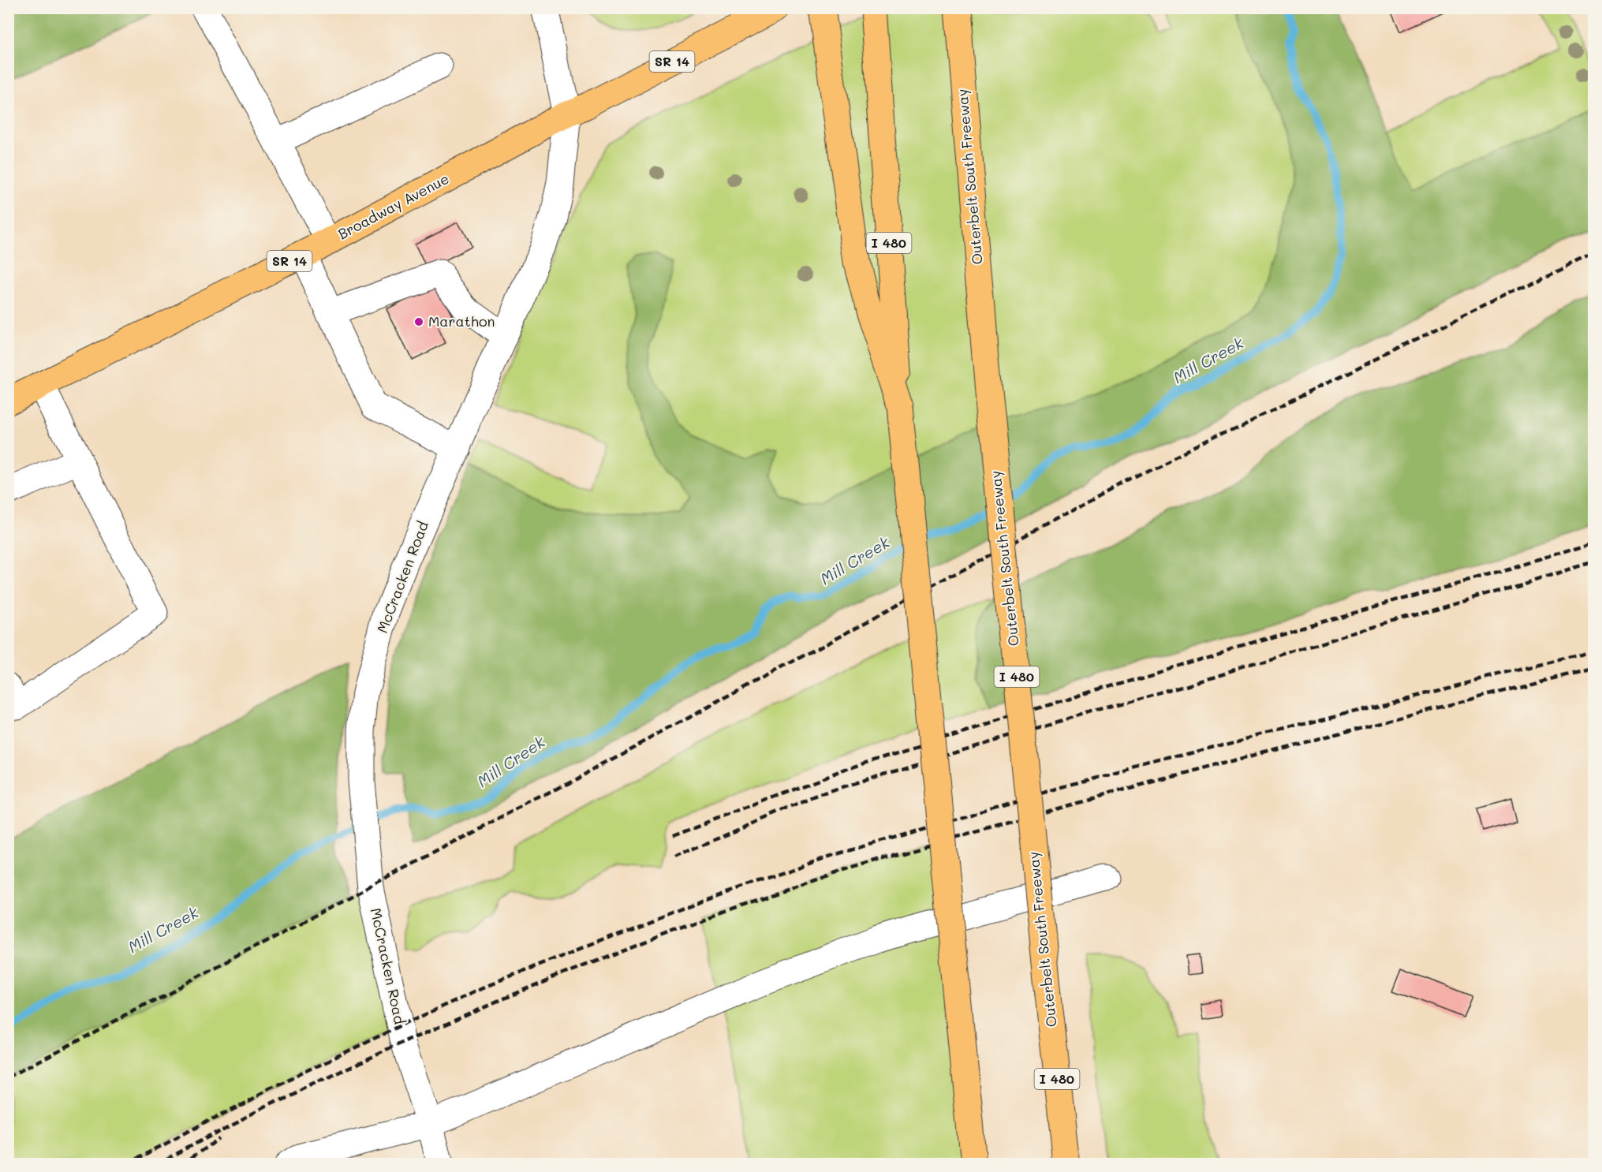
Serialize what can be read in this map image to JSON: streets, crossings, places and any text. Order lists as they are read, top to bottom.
{
  "streets": {
    "main road": [
      "SR 14",
      "Outerbelt South Freeway",
      "Broadway Avenue",
      "I 480"
    ],
    "street": ["McCracken Road"]
  },
  "crossings": [
    ["Broadway Avenue", "McCracken Road"]
  ],
  "water": ["Mill Creek"],
  "places": ["Marathon"]
}
